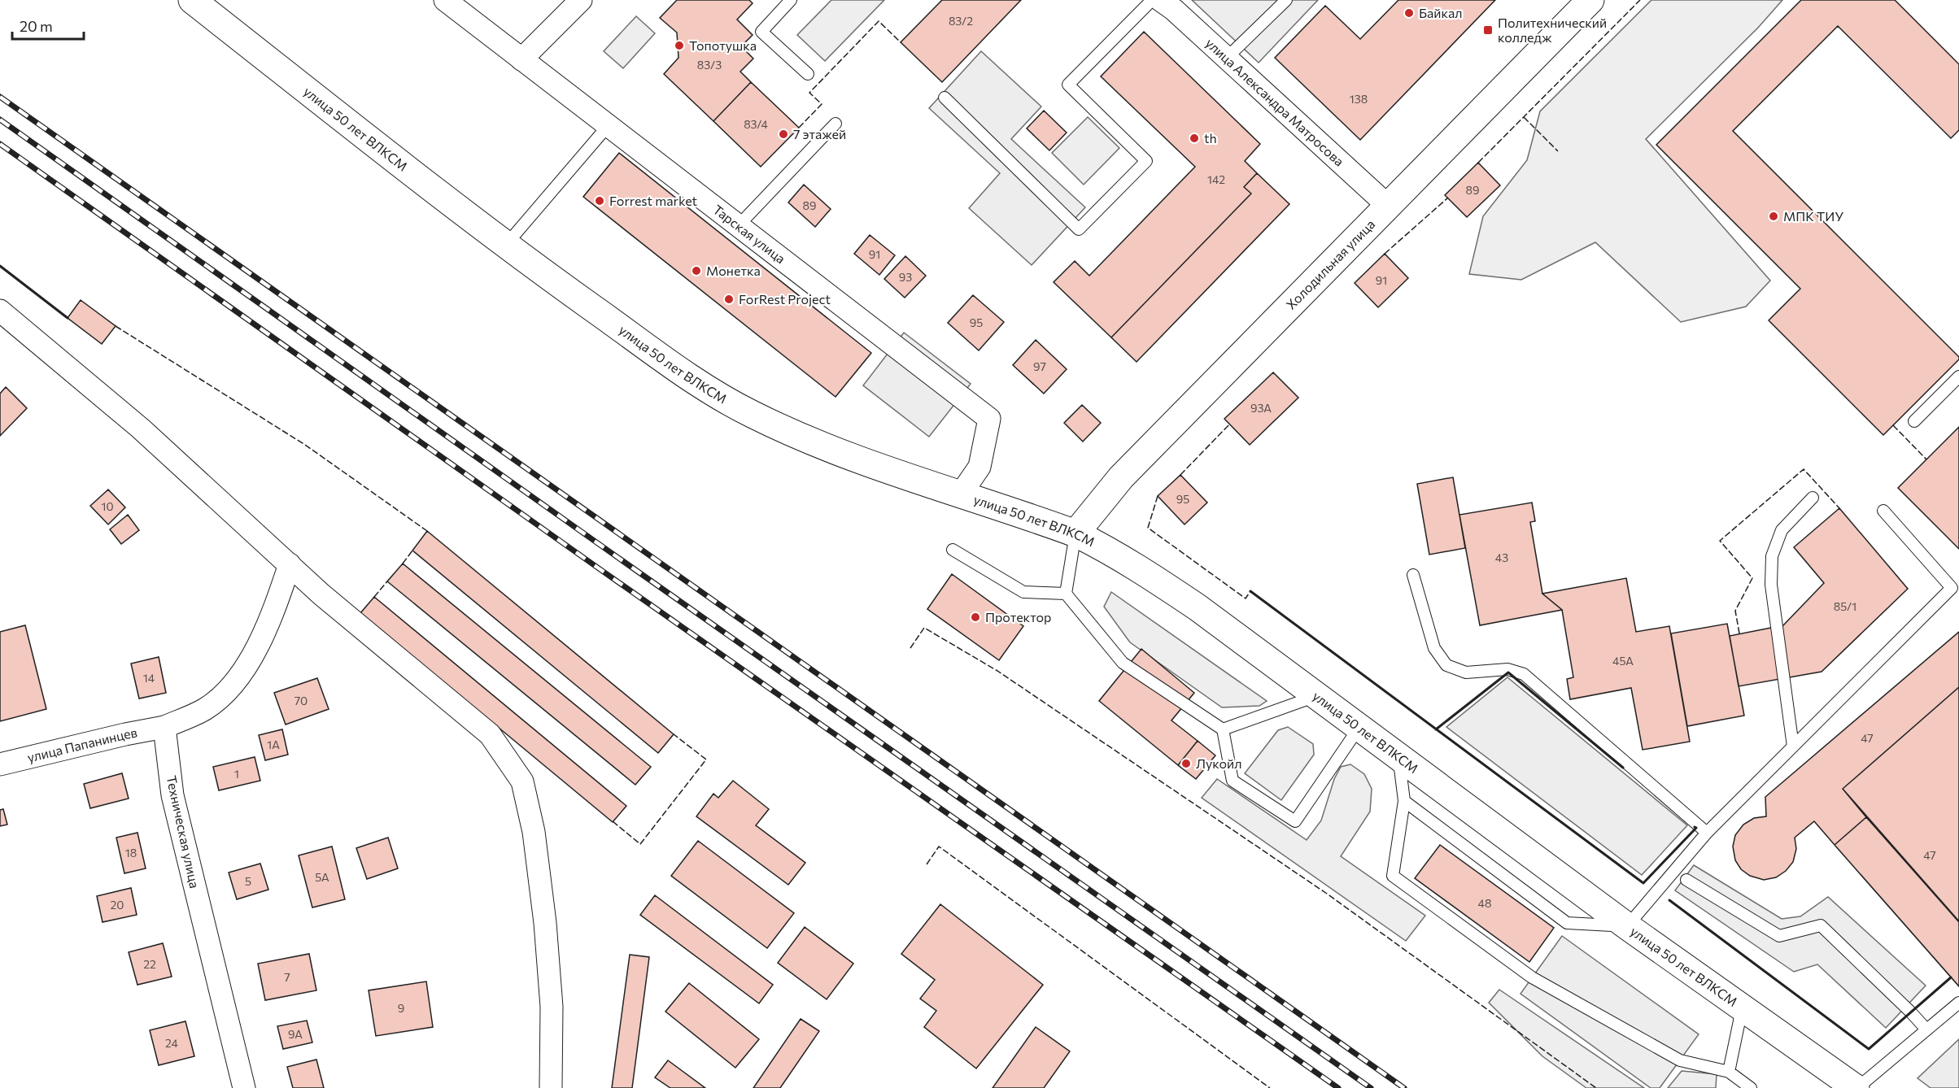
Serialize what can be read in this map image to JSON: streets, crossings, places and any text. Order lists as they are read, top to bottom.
{
  "streets": {
    "street": [
      "улица Александра Матросова",
      "улица 50 лет ВЛКСМ",
      "Тарская улица",
      "Холодильная улица",
      "улица Папанинцев",
      "Техническая улица"
    ]
  },
  "crossings": [
    ["улица Александра Матросова", "Холодильная улица"],
    ["улица 50 лет ВЛКСМ", "Тарская улица"],
    ["улица 50 лет ВЛКСМ", "Холодильная улица"],
    ["улица Папанинцев", "Техническая улица"]
  ],
  "places": {
    "other": [
      "Байкал",
      "Топотушка",
      "7 этажей",
      "th",
      "Forrest market",
      "МПК ТИУ",
      "Монетка",
      "ForRest Project",
      "Протектор",
      "Лукойл"
    ],
    "transit": ["Политехнический колледж"]
  },
  "house_numbers": [
    "83/2",
    "83/3",
    "138",
    "83/4",
    "142",
    "89",
    "89",
    "91",
    "93",
    "91",
    "95",
    "97",
    "93А",
    "95",
    "10",
    "43",
    "85/1",
    "45А",
    "14",
    "70",
    "47",
    "1А",
    "1",
    "18",
    "47",
    "5А",
    "5",
    "48",
    "20",
    "22",
    "7",
    "9",
    "9А",
    "24"
  ],
  "scale_bar": "20 m"
}
